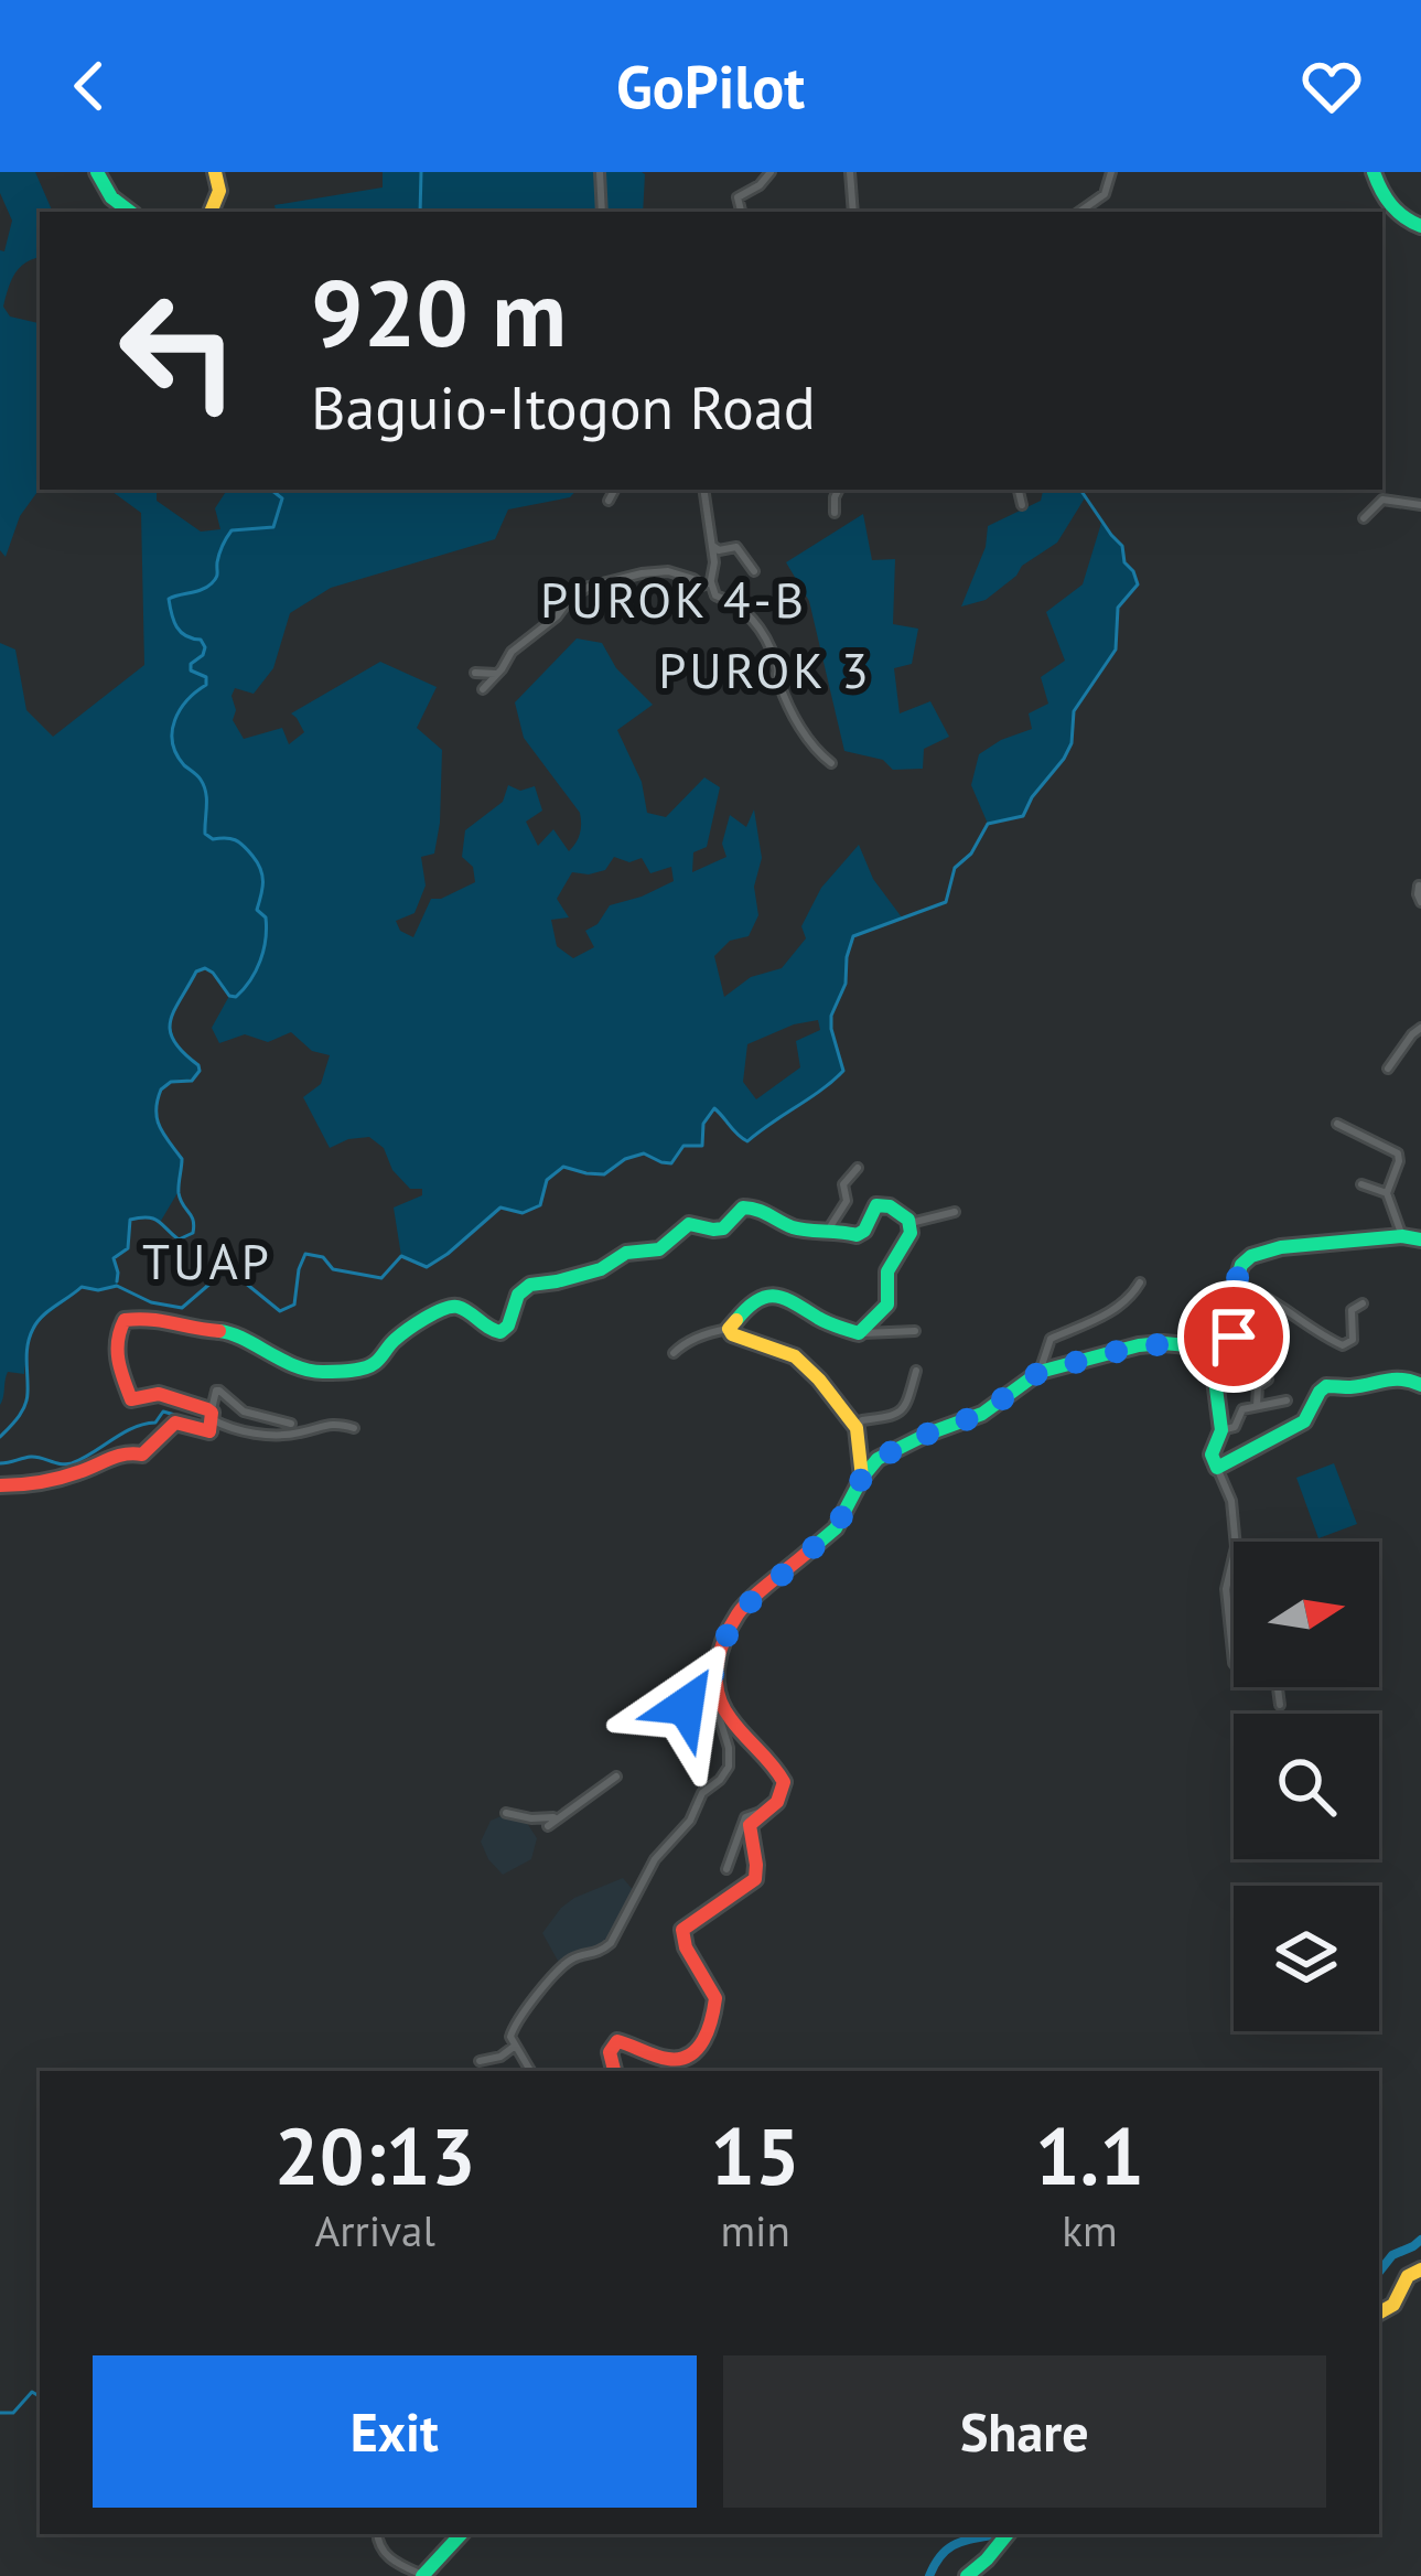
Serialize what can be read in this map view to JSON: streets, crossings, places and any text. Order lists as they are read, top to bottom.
{
  "districts": ["PUROK 4-B", "PUROK 3", "TUAP"],
  "north": "right",
  "page": {
    "header": "GoPilot",
    "turn": ["920 m", "Baguio-Itogon Road"],
    "eta": [
      "20:13",
      "Arrival",
      "15",
      "min",
      "1.1",
      "km"
    ],
    "buttons": ["Exit", "Share"]
  }
}
